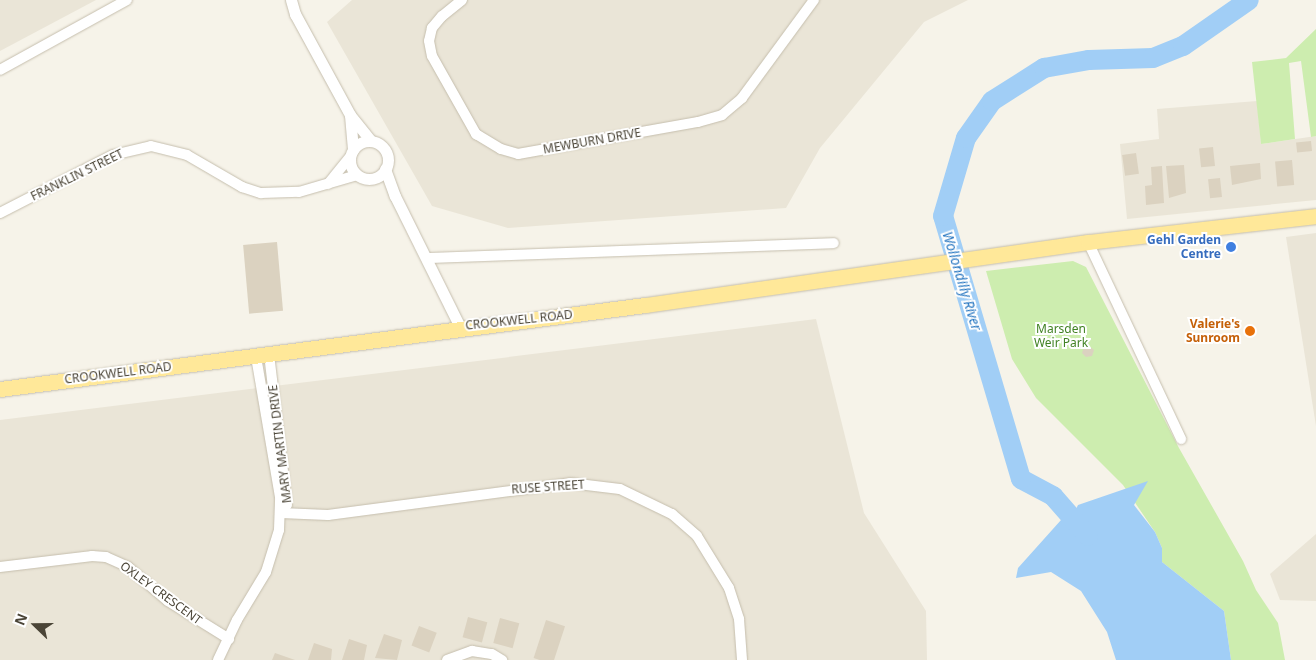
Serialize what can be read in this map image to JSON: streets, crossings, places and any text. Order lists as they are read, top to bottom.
{
  "streets": {
    "main road": ["CROOKWELL ROAD"],
    "street": [
      "MEWBURN DRIVE",
      "FRANKLIN STREET",
      "MARY MARTIN DRIVE",
      "RUSE STREET",
      "OXLEY CRESCENT"
    ]
  },
  "crossings": [
    ["CROOKWELL ROAD", "MARY MARTIN DRIVE"],
    ["MARY MARTIN DRIVE", "RUSE STREET"],
    ["MARY MARTIN DRIVE", "OXLEY CRESCENT"]
  ],
  "water": ["Wollondilly River"],
  "parks": ["Marsden Weir Park"],
  "places": ["Gehl Garden Centre", "Valerie's Sunroom"],
  "north": "left"
}
